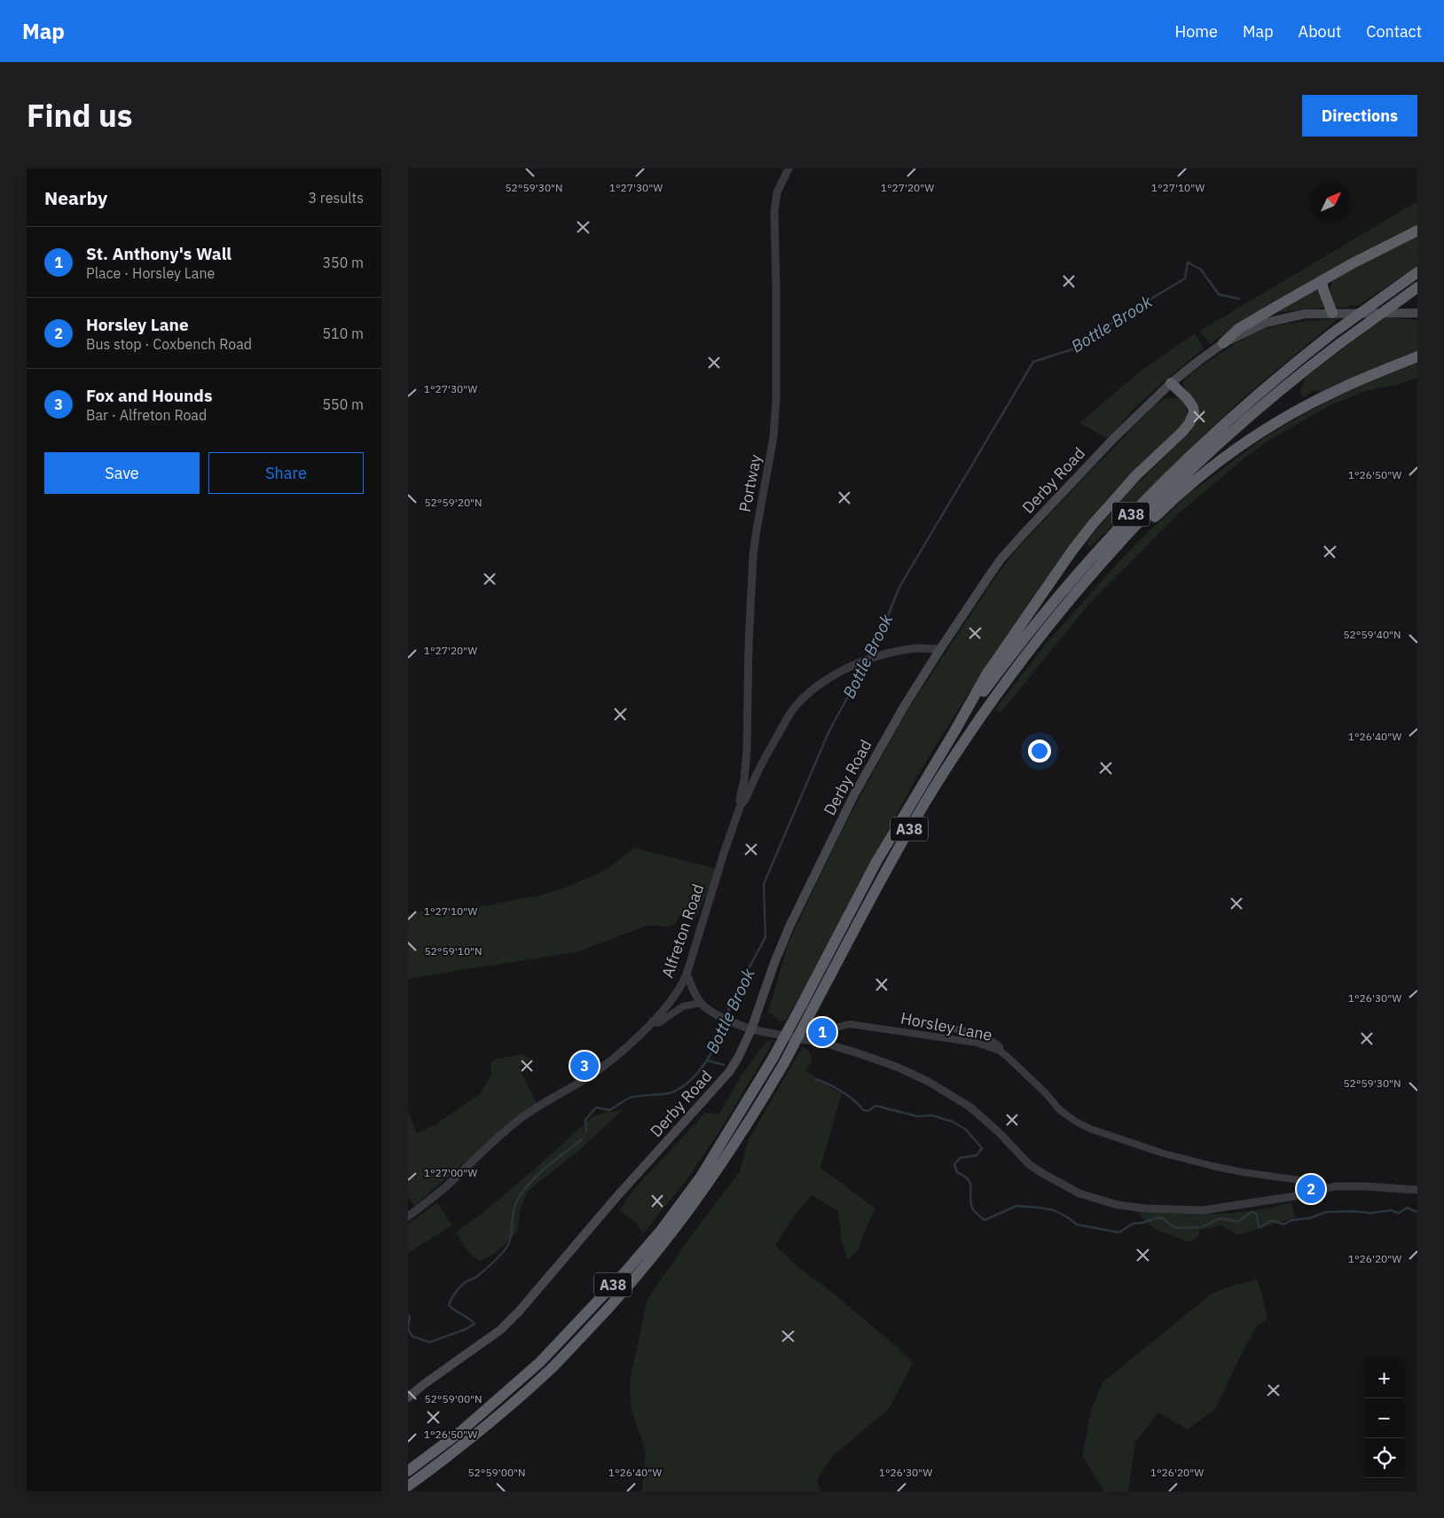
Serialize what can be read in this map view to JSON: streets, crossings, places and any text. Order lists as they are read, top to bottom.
{
  "streets": {
    "highway": ["A38"],
    "main road": ["Derby Road"],
    "street": ["Portway", "Alfreton Road", "Horsley Lane"]
  },
  "crossings": [
    ["Derby Road", "Alfreton Road"],
    ["Portway", "Alfreton Road"]
  ],
  "water": ["Bottle Brook"],
  "north": "top right",
  "page": {
    "header": "Map",
    "nav": [
      "Home",
      "Map",
      "About",
      "Contact"
    ],
    "title": "Find us",
    "buttons": [
      "Directions",
      ["Save", "Share"]
    ],
    "heading": ["Nearby", "3 results"],
    "list": [
      {
        "mark": "1",
        "name": "St. Anthony's Wall",
        "note": "Place · Horsley Lane",
        "value": "350 m"
      },
      {
        "mark": "2",
        "name": "Horsley Lane",
        "note": "Bus stop · Coxbench Road",
        "value": "510 m"
      },
      {
        "mark": "3",
        "name": "Fox and Hounds",
        "note": "Bar · Alfreton Road",
        "value": "550 m"
      }
    ],
    "pins": ["1", "3", "2"],
    "map_buttons": ["+", "−"]
  },
  "coordinates": [
    "1°27'30\"W",
    "1°27'20\"W",
    "1°27'10\"W",
    "52°59'30\"N",
    "1°26'50\"W",
    "52°59'20\"N",
    "52°59'40\"N",
    "1°26'40\"W",
    "52°59'10\"N",
    "1°26'30\"W",
    "1°27'00\"W",
    "1°26'20\"W",
    "52°59'00\"N"
  ]
}
